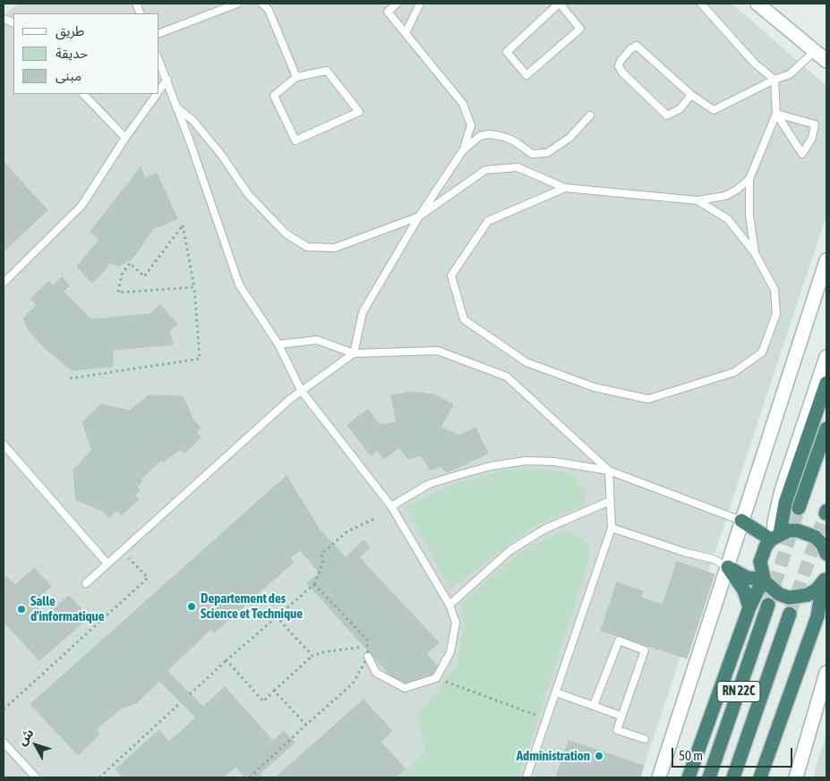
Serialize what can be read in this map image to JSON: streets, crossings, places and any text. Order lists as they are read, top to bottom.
{
  "streets": {
    "highway": ["RN 22C"]
  },
  "places": ["Departement des Science et Technique", "Salle d'informatique", "Administration"],
  "legend": ["طريق", "حديقة", "مبنى"],
  "scale_bar": "50 m",
  "north": "top left"
}
